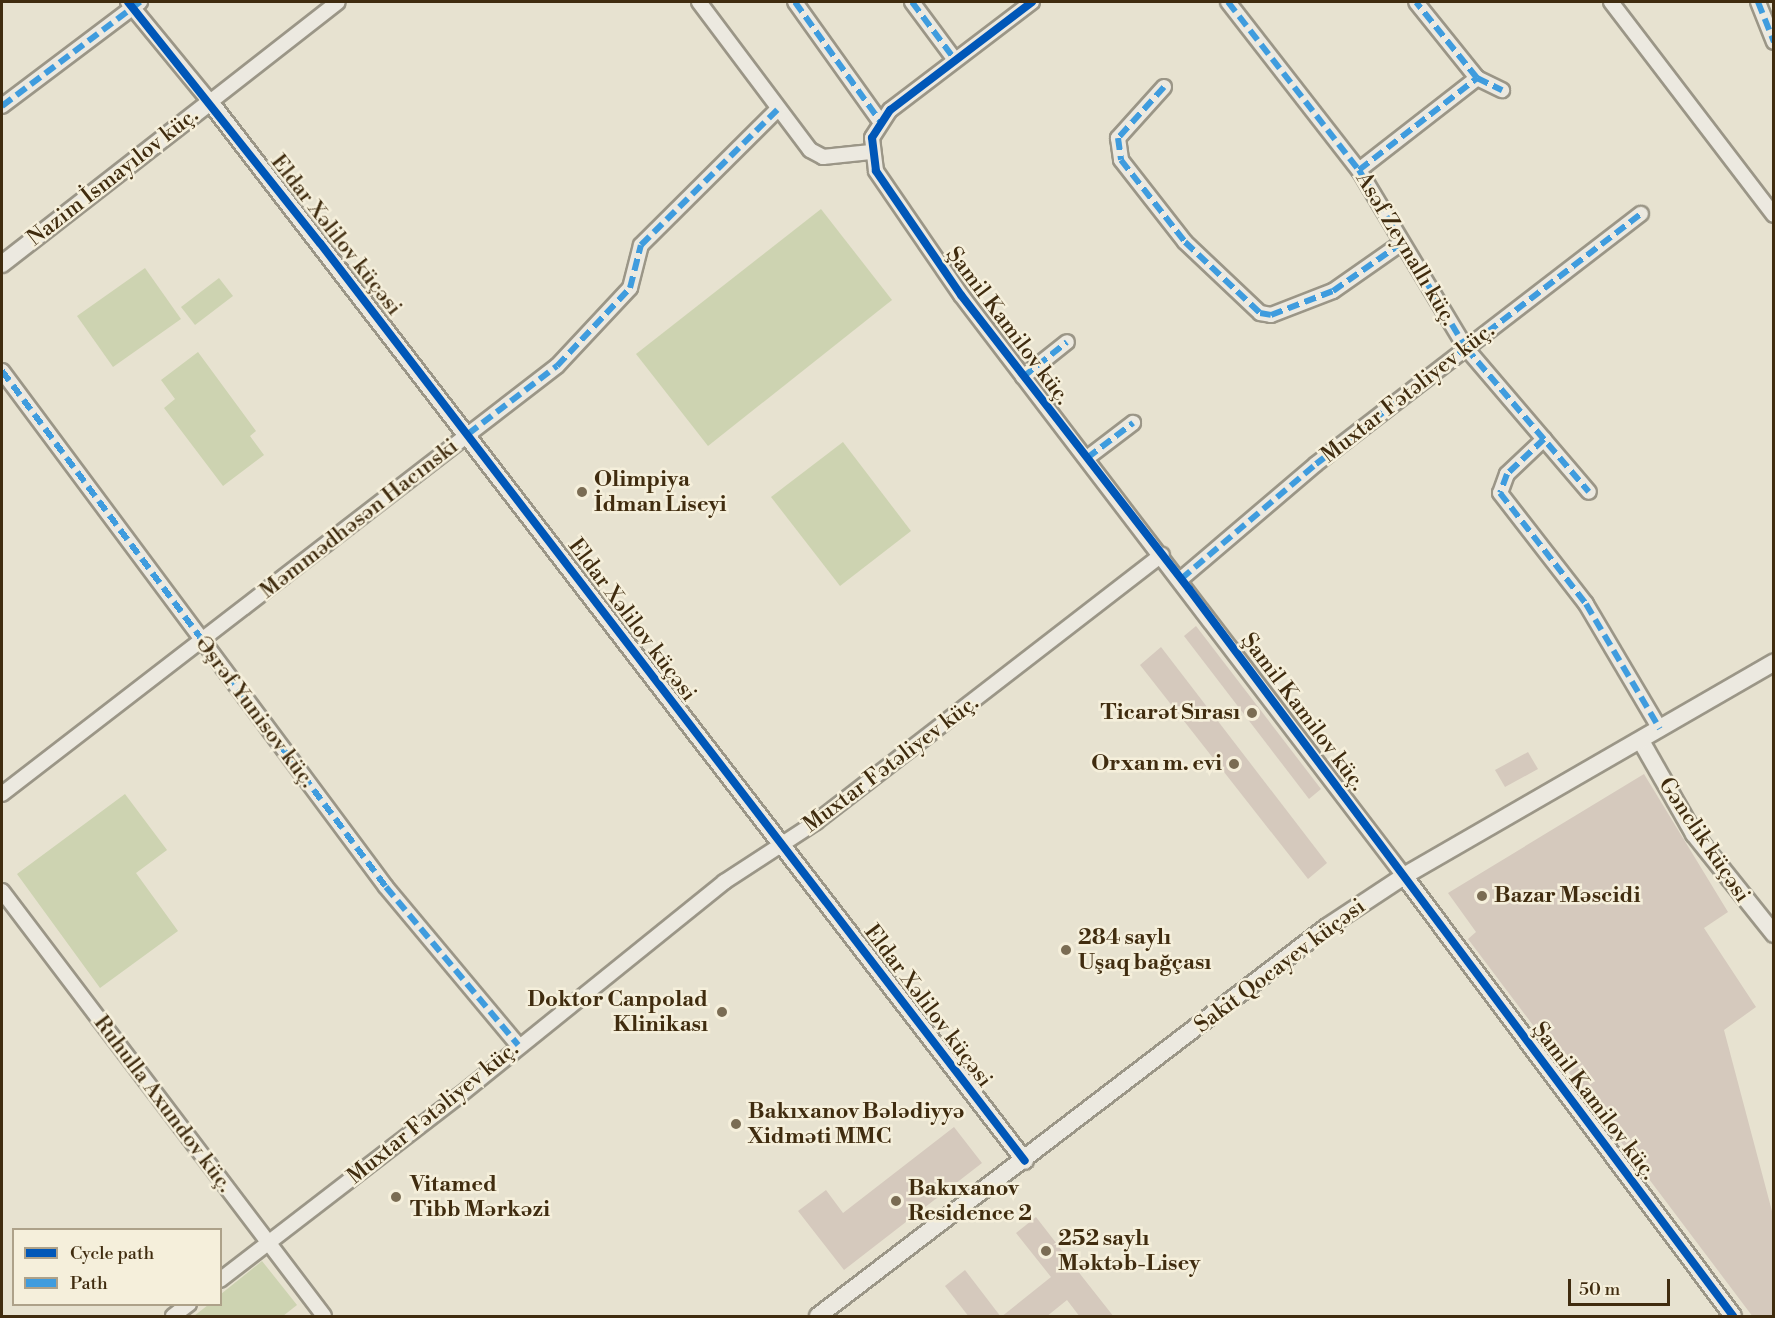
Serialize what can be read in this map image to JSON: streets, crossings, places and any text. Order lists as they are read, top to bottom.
{
  "streets": {
    "street": [
      "Nazim İsmayılov küç.",
      "Eldar Xəlilov küçəsi",
      "Asəf Zeynallı küç.",
      "Şamil Kamilov küç.",
      "Muxtar Fətəliyev küç.",
      "Məmmədhəsən Hacınski",
      "Əşrəf Yunisov küç.",
      "Gənclik küçəsi",
      "Sakit Qocayev küçəsi",
      "Ruhulla Axundov küç."
    ]
  },
  "crossings": [
    ["Nazim İsmayılov küç.", "Eldar Xəlilov küçəsi"],
    ["Eldar Xəlilov küçəsi", "Muxtar Fətəliyev küç."],
    ["Eldar Xəlilov küçəsi", "Məmmədhəsən Hacınski"],
    ["Eldar Xəlilov küçəsi", "Sakit Qocayev küçəsi"],
    ["Asəf Zeynallı küç.", "Muxtar Fətəliyev küç."],
    ["Şamil Kamilov küç.", "Muxtar Fətəliyev küç."],
    ["Şamil Kamilov küç.", "Sakit Qocayev küçəsi"],
    ["Muxtar Fətəliyev küç.", "Əşrəf Yunisov küç."],
    ["Muxtar Fətəliyev küç.", "Ruhulla Axundov küç."],
    ["Məmmədhəsən Hacınski", "Əşrəf Yunisov küç."],
    ["Gənclik küçəsi", "Sakit Qocayev küçəsi"]
  ],
  "places": [
    "Olimpiya İdman Liseyi",
    "Ticarət Sırası",
    "Orxan m. evi",
    "Bazar Məscidi",
    "284 saylı Uşaq bağçası",
    "Doktor Canpolad Klinikası",
    "Bakıxanov Bələdiyyə Xidməti MMC",
    "Vitamed Tibb Mərkəzi",
    "Bakıxanov Residence 2",
    "252 saylı Məktəb-Lisey"
  ],
  "legend": ["Cycle path", "Path"],
  "scale_bar": "50 m"
}
